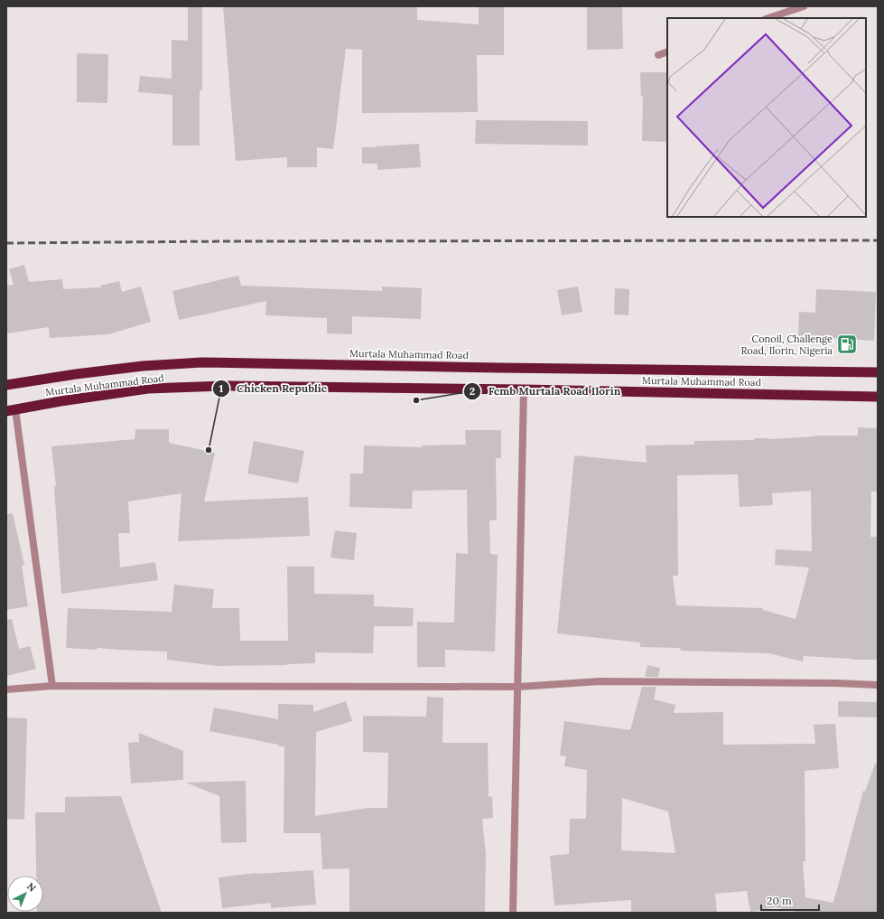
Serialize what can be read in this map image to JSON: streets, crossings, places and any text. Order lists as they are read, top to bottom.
{
  "streets": {
    "highway": ["Murtala Muhammad Road"]
  },
  "places": {
    "fuel station": ["Conoil, Challenge Road, Ilorin, Nigeria"],
    "other": ["Fcmb Murtala Road Ilorin", "Chicken Republic"]
  },
  "scale_bar": "20 m",
  "north": "top right"
}
